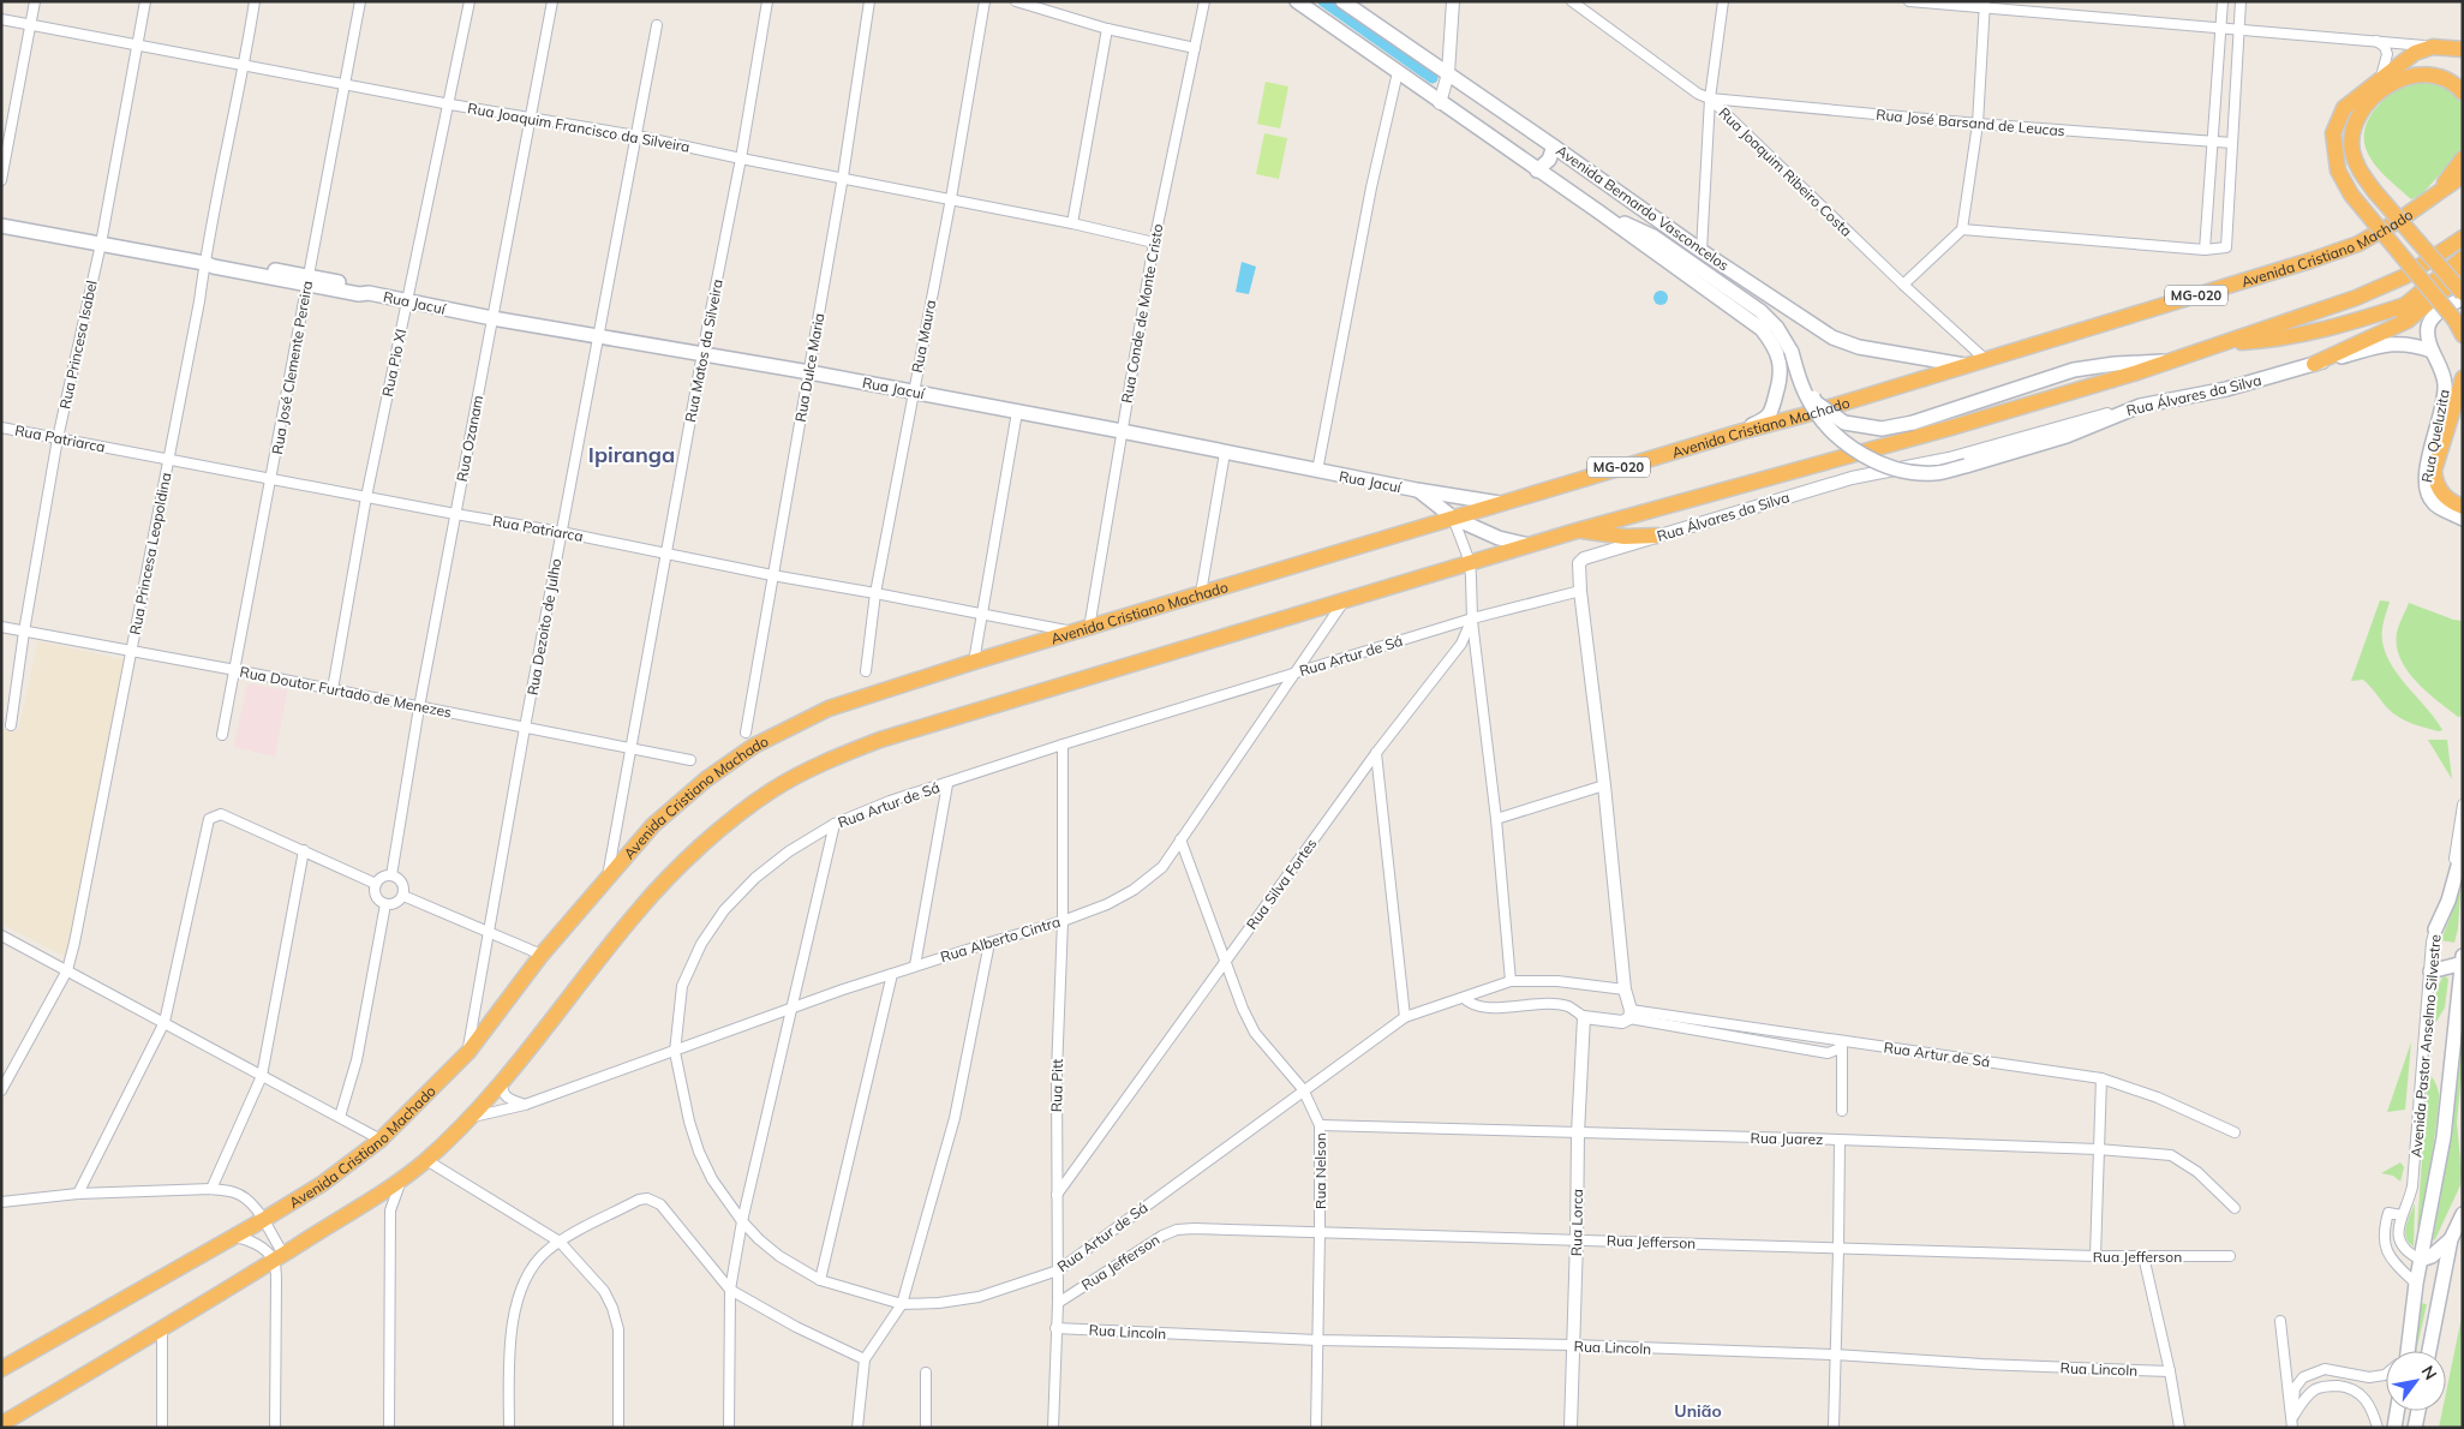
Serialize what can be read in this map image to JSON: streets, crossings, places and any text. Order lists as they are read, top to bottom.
{
  "streets": {
    "highway": ["Avenida Cristiano Machado", "MG-020"],
    "main road": [
      "Avenida Bernardo Vasconcelos",
      "Rua Jacuí",
      "Rua Álvares da Silva",
      "Rua Queluzita",
      "Avenida Pastor Anselmo Silvestre"
    ],
    "street": [
      "Rua José Barsand de Leucas",
      "Rua Joaquim Francisco da Silveira",
      "Rua Joaquim Ribeiro Costa",
      "Rua Conde de Monte Cristo",
      "Rua Maura",
      "Rua Princesa Isabel",
      "Rua Matos da Silveira",
      "Rua Pio XI",
      "Rua José Clemente Pereira",
      "Rua Dulce Maria",
      "Rua Patriarca",
      "Rua Ozanam",
      "Rua Princesa Leopoldina",
      "Rua Dezoito de Julho",
      "Rua Artur de Sá",
      "Rua Doutor Furtado de Menezes",
      "Rua Silva Fortes",
      "Rua Alberto Cintra",
      "Rua Pitt",
      "Rua Juarez",
      "Rua Nelson",
      "Rua Lorca",
      "Rua Jefferson",
      "Rua Lincoln"
    ]
  },
  "crossings": [
    ["Rua José Barsand de Leucas", "Rua Joaquim Ribeiro Costa"],
    ["Rua Joaquim Francisco da Silveira", "Rua Conde de Monte Cristo"],
    ["Rua Joaquim Francisco da Silveira", "Rua Maura"],
    ["Rua Joaquim Francisco da Silveira", "Rua Princesa Isabel"],
    ["Rua Joaquim Francisco da Silveira", "Rua Matos da Silveira"],
    ["Rua Joaquim Francisco da Silveira", "Rua Pio XI"],
    ["Rua Joaquim Francisco da Silveira", "Rua José Clemente Pereira"],
    ["Rua Joaquim Francisco da Silveira", "Rua Dulce Maria"],
    ["Rua Joaquim Francisco da Silveira", "Rua Ozanam"],
    ["Rua Joaquim Francisco da Silveira", "Rua Princesa Leopoldina"],
    ["Rua Joaquim Francisco da Silveira", "Rua Dezoito de Julho"],
    ["Rua Joaquim Ribeiro Costa", "Avenida Cristiano Machado"],
    ["Avenida Bernardo Vasconcelos", "Avenida Cristiano Machado"],
    ["Avenida Cristiano Machado", "Rua Jacuí"],
    ["Avenida Cristiano Machado", "Rua Conde de Monte Cristo"],
    ["Avenida Cristiano Machado", "Rua Matos da Silveira"],
    ["Avenida Cristiano Machado", "Rua Patriarca"],
    ["Avenida Cristiano Machado", "Rua Dezoito de Julho"],
    ["Rua Jacuí", "Rua Conde de Monte Cristo"],
    ["Rua Jacuí", "Rua Maura"],
    ["Rua Jacuí", "Rua Princesa Isabel"],
    ["Rua Jacuí", "Rua Matos da Silveira"],
    ["Rua Jacuí", "Rua Pio XI"],
    ["Rua Jacuí", "Rua José Clemente Pereira"],
    ["Rua Jacuí", "Rua Dulce Maria"],
    ["Rua Jacuí", "Rua Ozanam"],
    ["Rua Jacuí", "Rua Princesa Leopoldina"],
    ["Rua Jacuí", "Rua Dezoito de Julho"],
    ["Rua Maura", "Rua Patriarca"],
    ["Rua Princesa Isabel", "Rua Patriarca"],
    ["Rua Princesa Isabel", "Rua Doutor Furtado de Menezes"],
    ["Rua Matos da Silveira", "Rua Patriarca"],
    ["Rua Matos da Silveira", "Rua Doutor Furtado de Menezes"],
    ["Rua Pio XI", "Rua Patriarca"],
    ["Rua Pio XI", "Rua Doutor Furtado de Menezes"],
    ["Rua José Clemente Pereira", "Rua Patriarca"],
    ["Rua José Clemente Pereira", "Rua Doutor Furtado de Menezes"],
    ["Rua Dulce Maria", "Rua Patriarca"],
    ["Rua Álvares da Silva", "Rua Artur de Sá"],
    ["Rua Patriarca", "Rua Ozanam"],
    ["Rua Patriarca", "Rua Princesa Leopoldina"],
    ["Rua Patriarca", "Rua Dezoito de Julho"],
    ["Rua Ozanam", "Rua Doutor Furtado de Menezes"],
    ["Rua Princesa Leopoldina", "Rua Doutor Furtado de Menezes"],
    ["Rua Dezoito de Julho", "Rua Doutor Furtado de Menezes"],
    ["Rua Artur de Sá", "Rua Silva Fortes"],
    ["Rua Artur de Sá", "Rua Alberto Cintra"],
    ["Rua Artur de Sá", "Rua Pitt"],
    ["Rua Artur de Sá", "Rua Nelson"],
    ["Rua Artur de Sá", "Rua Lorca"],
    ["Rua Silva Fortes", "Rua Pitt"],
    ["Rua Silva Fortes", "Rua Nelson"],
    ["Rua Alberto Cintra", "Rua Pitt"],
    ["Rua Alberto Cintra", "Rua Nelson"],
    ["Rua Pitt", "Rua Jefferson"],
    ["Rua Pitt", "Rua Lincoln"],
    ["Rua Juarez", "Rua Nelson"],
    ["Rua Juarez", "Rua Lorca"],
    ["Rua Nelson", "Rua Jefferson"],
    ["Rua Nelson", "Rua Lincoln"],
    ["Rua Lorca", "Rua Jefferson"],
    ["Rua Lorca", "Rua Lincoln"]
  ],
  "districts": ["Ipiranga", "União"],
  "north": "top right"
}
